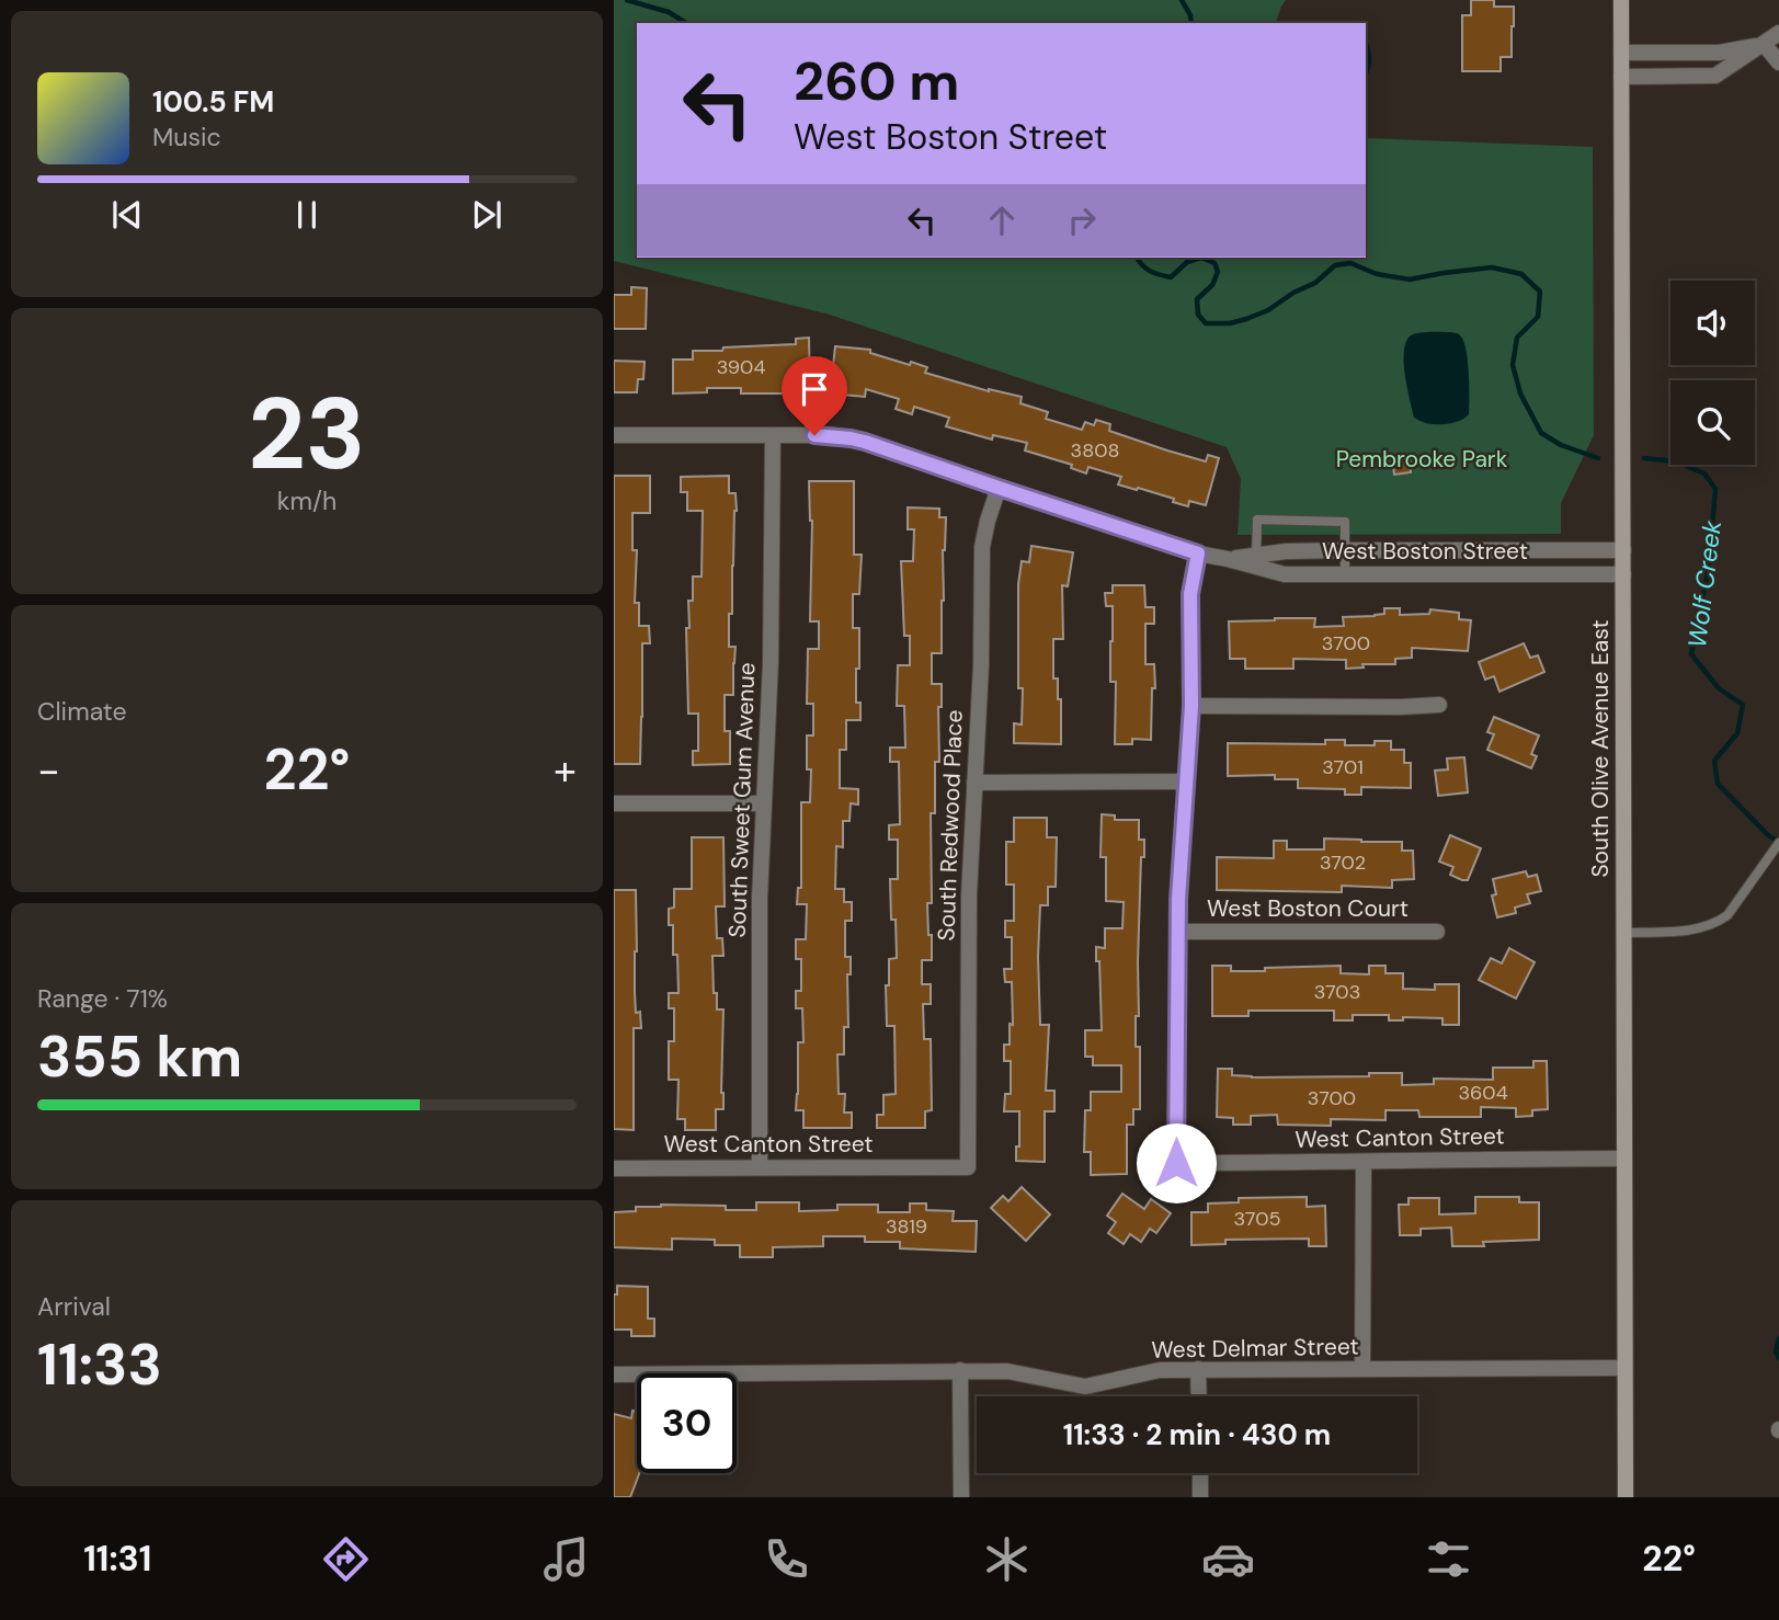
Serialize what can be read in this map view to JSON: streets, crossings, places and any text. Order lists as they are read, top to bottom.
{
  "streets": {
    "street": [
      "West Boston Street",
      "South Olive Avenue East",
      "South Sweet Gum Avenue",
      "South Redwood Place",
      "West Boston Court",
      "West Canton Street",
      "West Delmar Street"
    ]
  },
  "crossings": [
    ["West Boston Street", "South Olive Avenue East"],
    ["West Boston Street", "South Sweet Gum Avenue"],
    ["West Boston Street", "South Redwood Place"],
    ["South Olive Avenue East", "West Canton Street"],
    ["South Olive Avenue East", "West Delmar Street"],
    ["South Sweet Gum Avenue", "West Canton Street"],
    ["South Redwood Place", "West Canton Street"],
    ["West Boston Court", "West Canton Street"]
  ],
  "water": ["Wolf Creek"],
  "parks": ["Pembrooke Park"],
  "house_numbers": [
    "3904",
    "3808",
    "3700",
    "3701",
    "3702",
    "3703",
    "3604",
    "3700",
    "3705",
    "3819"
  ],
  "page": {
    "turn": ["260 m", "West Boston Street"],
    "song": ["100.5 FM", "Music"],
    "tile": [
      ["23", "km/h"],
      "Climate",
      ["Range · 71%", "355 km"],
      ["Arrival", "11:33"]
    ],
    "heat": ["−", "22°", "+"],
    "limit": "30",
    "trip": "11:33 · 2 min · 430 m",
    "tabs": ["11:31", "22°"]
  }
}
